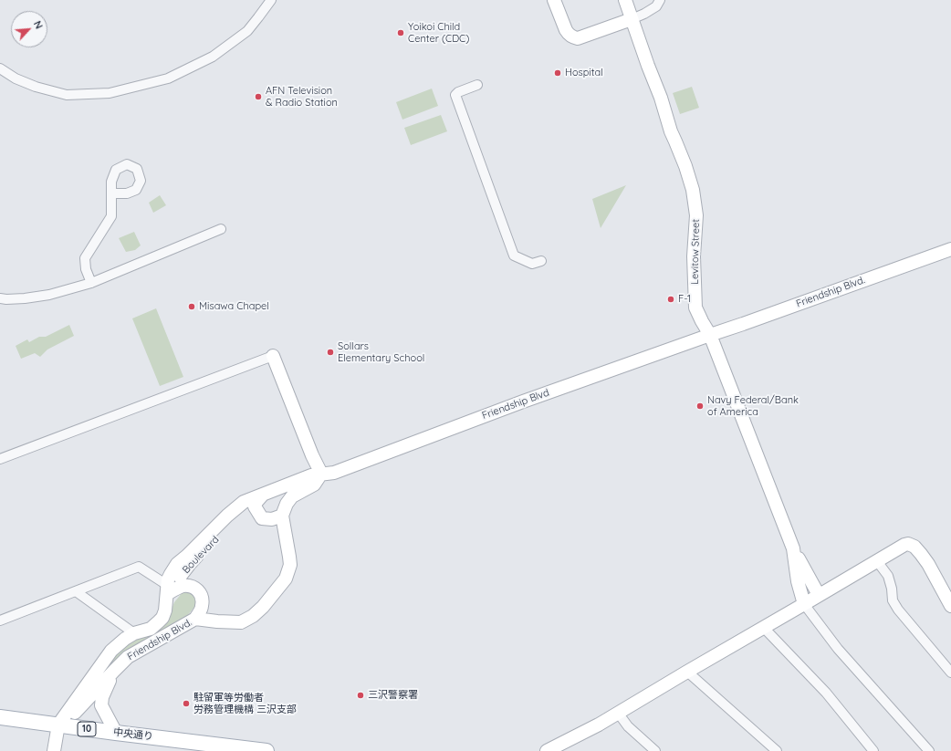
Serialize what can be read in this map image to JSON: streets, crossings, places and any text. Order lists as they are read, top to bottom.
{
  "streets": {
    "main road": ["10", "中央通り"],
    "street": [
      "Levitow Street",
      "Friendship Blvd.",
      "Friendship Blvd",
      "Boulevard"
    ]
  },
  "crossings": [
    ["Levitow Street", "Friendship Blvd."],
    ["Levitow Street", "Friendship Blvd"],
    ["Friendship Blvd.", "Friendship Blvd"],
    ["Friendship Blvd.", "Boulevard"],
    ["Friendship Blvd.", "中央通り"],
    ["Friendship Blvd", "Boulevard"]
  ],
  "places": [
    "Yoikoi Child Center (CDC)",
    "Hospital",
    "AFN Television & Radio Station",
    "F-1",
    "Misawa Chapel",
    "Sollars Elementary School",
    "Navy Federal/Bank of America",
    "三沢警察署",
    "駐留軍等労働者 労務管理機構 三沢支部"
  ],
  "north": "top right"
}
